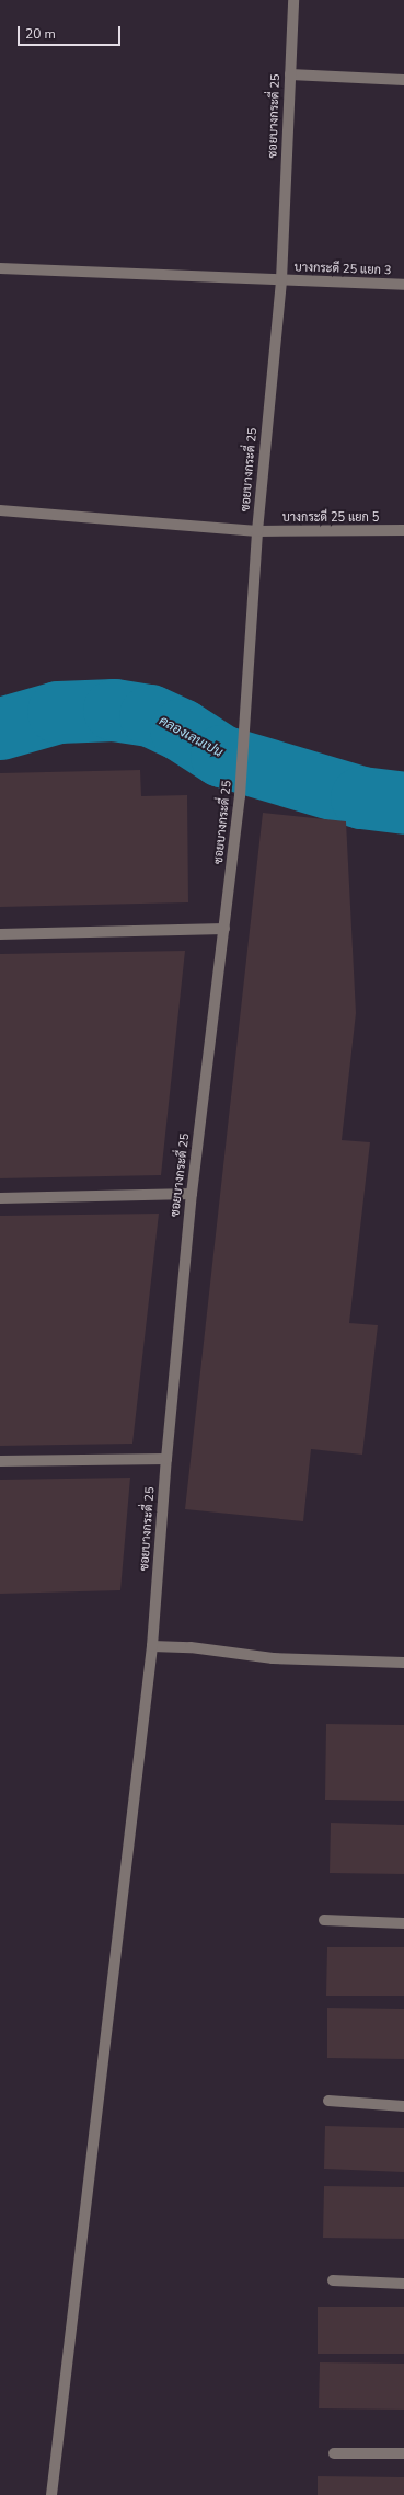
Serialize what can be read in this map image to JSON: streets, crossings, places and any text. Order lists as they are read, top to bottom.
{
  "streets": {
    "street": ["ซอยบางกระดี่ 25", "บางกระดี 25 แยก 3", "บางกระดี 25 แยก 5"]
  },
  "crossings": [
    ["ซอยบางกระดี่ 25", "บางกระดี 25 แยก 3"],
    ["ซอยบางกระดี่ 25", "บางกระดี 25 แยก 5"]
  ],
  "water": ["คลองเลนเปน"],
  "scale_bar": "20 m"
}
